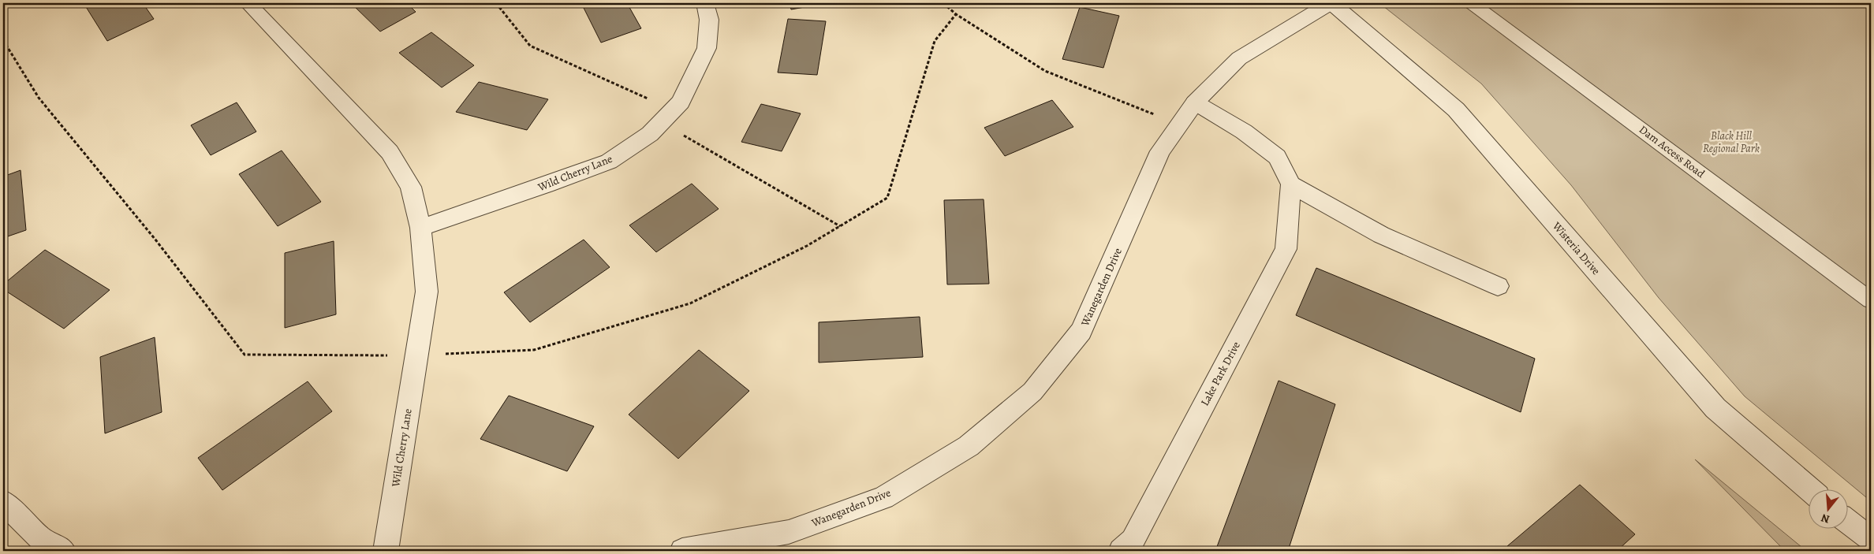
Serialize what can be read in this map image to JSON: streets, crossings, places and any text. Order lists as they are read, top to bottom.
{
  "streets": {
    "street": [
      "Wild Cherry Lane",
      "Wisteria Drive",
      "Wanegarden Drive",
      "Lake Park Drive"
    ],
    "lane": ["Dam Access Road"]
  },
  "crossings": [
    ["Wisteria Drive", "Wanegarden Drive"]
  ],
  "parks": ["Black Hill Regional Park"],
  "north": "bottom"
}
